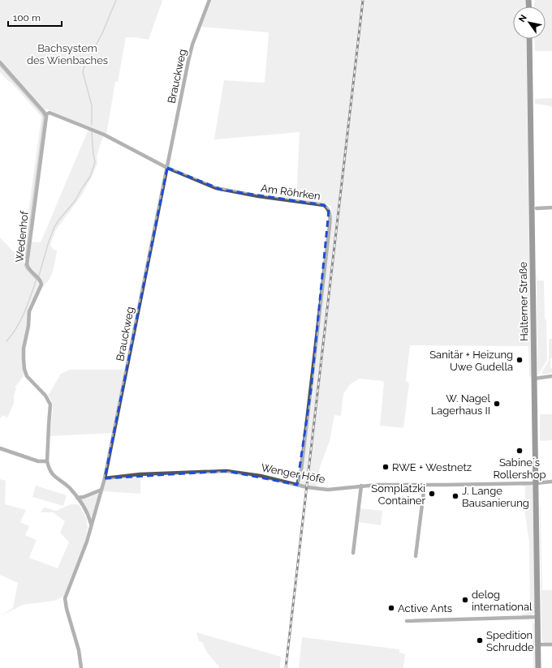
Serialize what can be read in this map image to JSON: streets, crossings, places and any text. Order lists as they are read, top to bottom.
{
  "streets": {
    "main road": ["Halterner Straße"],
    "street": [
      "Brauckweg",
      "Am Röhrken",
      "Wedenhof",
      "Wenger Höfe"
    ]
  },
  "crossings": [
    ["Brauckweg", "Am Röhrken"],
    ["Brauckweg", "Wedenhof"],
    ["Brauckweg", "Wenger Höfe"],
    ["Am Röhrken", "Wedenhof"],
    ["Am Röhrken", "Wenger Höfe"],
    ["Halterner Straße", "Wenger Höfe"]
  ],
  "parks": ["Bachsystem des Wienbaches"],
  "places": [
    "Sanitär + Heizung Uwe Gudella",
    "W. Nagel Lagerhaus II",
    "Sabine´s Rollershop",
    "RWE + Westnetz",
    "Somplatzki Container",
    "J. Lange Bausanierung",
    "delog international",
    "Active Ants",
    "Spedition Schrudde"
  ],
  "scale_bar": "100 m",
  "north": "top left"
}
